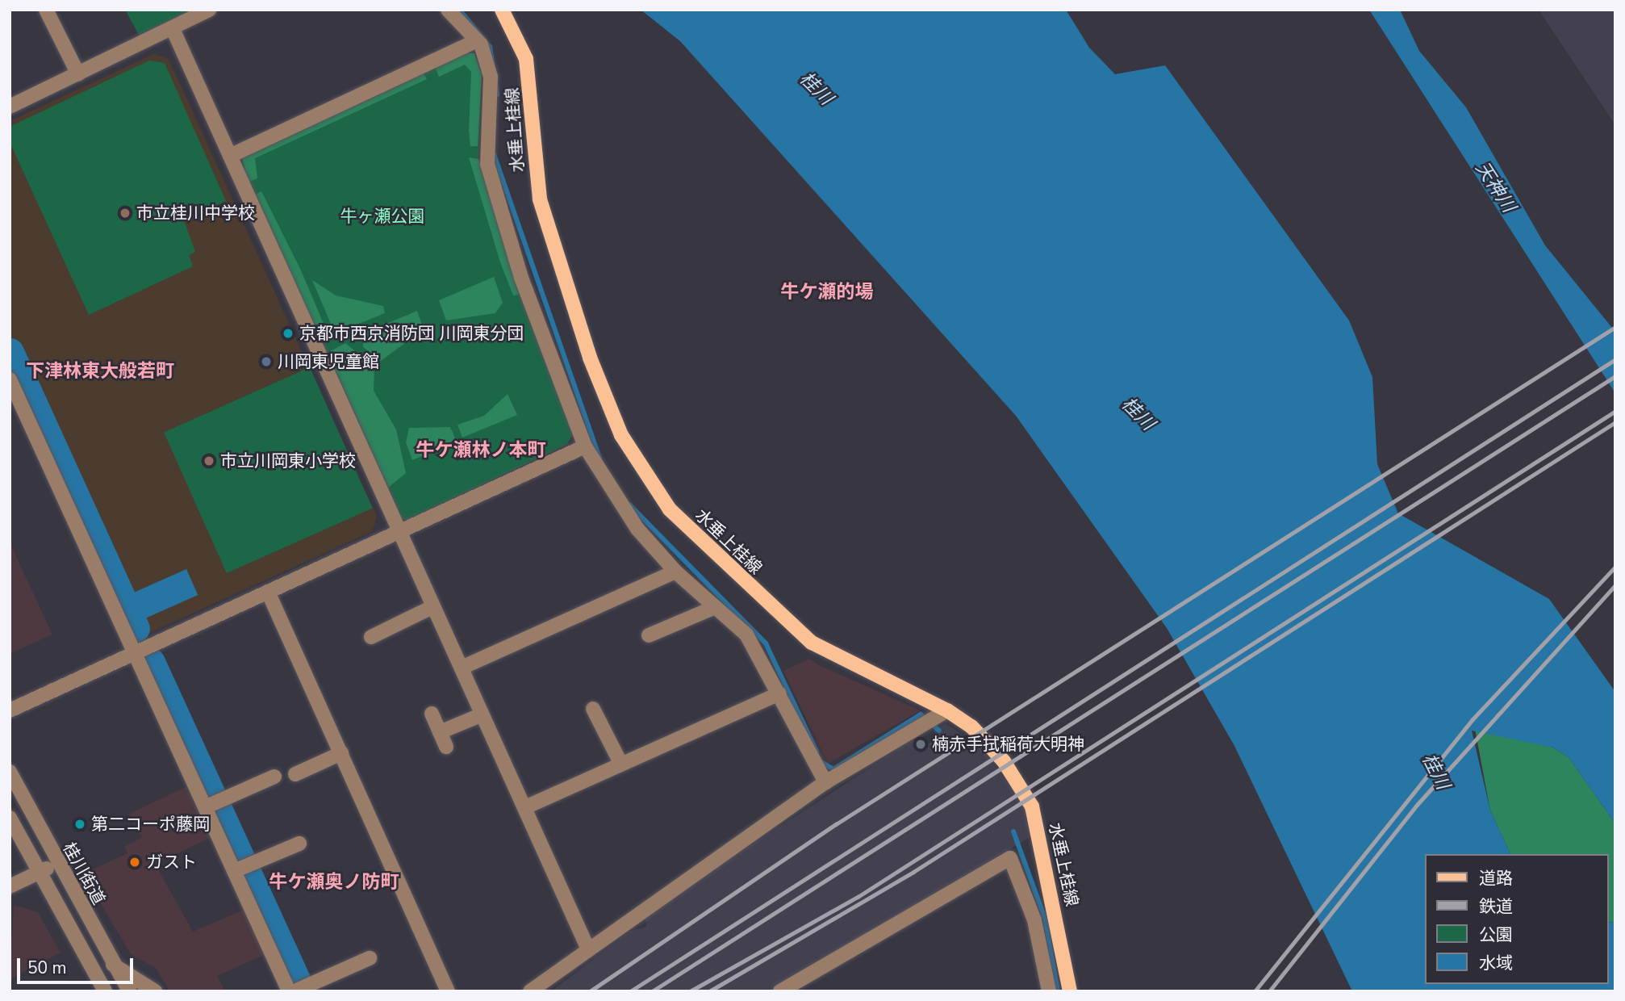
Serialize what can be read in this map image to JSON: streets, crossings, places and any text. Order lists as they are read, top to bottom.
{
  "streets": {
    "main road": ["水垂上桂線"],
    "street": ["桂川街道"]
  },
  "districts": [
    "牛ケ瀬的場",
    "下津林東大般若町",
    "牛ケ瀬林ノ本町",
    "牛ケ瀬奥ノ防町"
  ],
  "water": ["桂川", "天神川"],
  "parks": ["牛ヶ瀬公園"],
  "places": [
    "市立桂川中学校",
    "京都市西京消防団 川岡東分団",
    "川岡東児童館",
    "市立川岡東小学校",
    "楠赤手拭稲荷大明神",
    "第二コーポ藤岡",
    "ガスト"
  ],
  "legend": [
    "道路",
    "鉄道",
    "公園",
    "水域"
  ],
  "scale_bar": "50 m"
}
